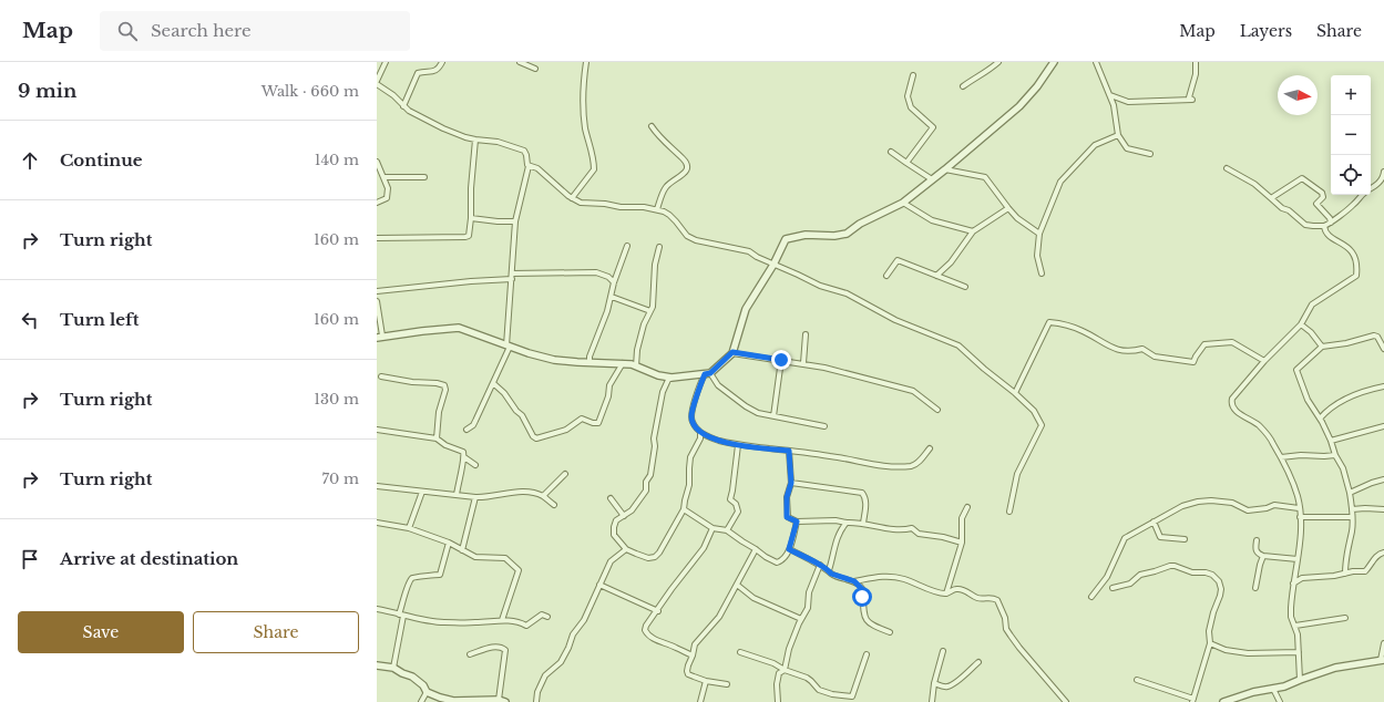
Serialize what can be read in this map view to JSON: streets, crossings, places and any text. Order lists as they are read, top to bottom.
{
  "north": "right",
  "page": {
    "header": "Map",
    "search": "Search here",
    "nav": ["Map", "Layers", "Share"],
    "heading": ["9 min", "Walk · 660 m"],
    "map_buttons": ["+", "−"],
    "list": [
      ["Continue", "140 m"],
      ["Turn right", "160 m"],
      ["Turn left", "160 m"],
      ["Turn right", "130 m"],
      ["Turn right", "70 m"],
      "Arrive at destination"
    ],
    "buttons": ["Save", "Share"]
  }
}
